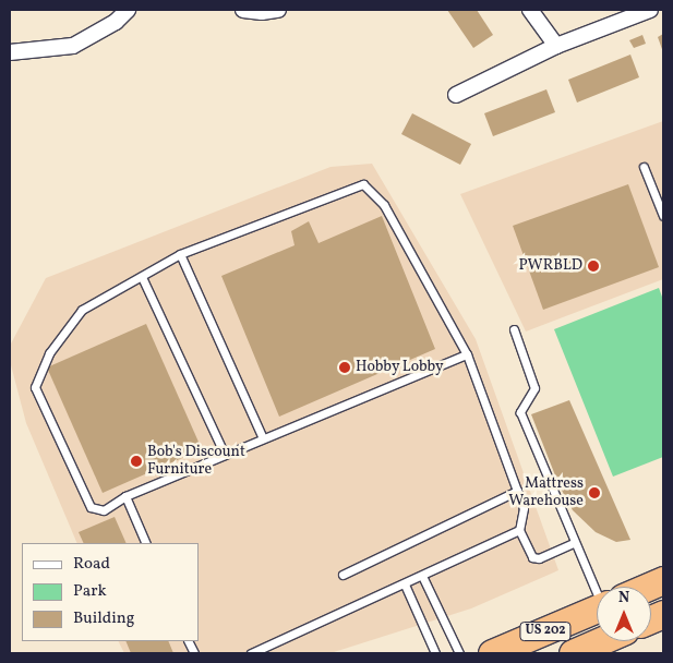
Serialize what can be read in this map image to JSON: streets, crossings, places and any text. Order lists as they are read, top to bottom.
{
  "streets": {
    "highway": ["US 202"]
  },
  "places": [
    "PWRBLD",
    "Hobby Lobby",
    "Bob's Discount Furniture",
    "Mattress Warehouse"
  ],
  "legend": ["Road", "Park", "Building"],
  "north": "top"
}
